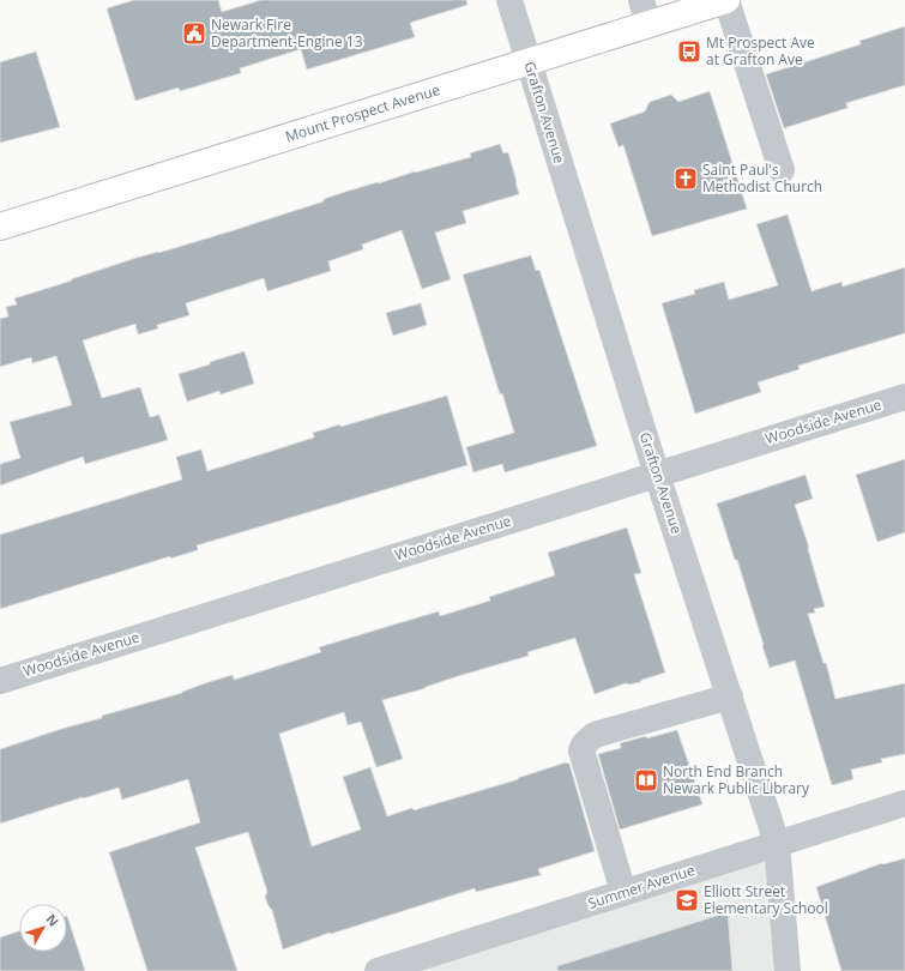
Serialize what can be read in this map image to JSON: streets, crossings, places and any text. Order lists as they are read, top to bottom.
{
  "streets": {
    "main road": ["Mount Prospect Avenue"],
    "street": ["Grafton Avenue", "Woodside Avenue", "Summer Avenue"]
  },
  "crossings": [
    ["Grafton Avenue", "Mount Prospect Avenue"],
    ["Grafton Avenue", "Woodside Avenue"],
    ["Grafton Avenue", "Summer Avenue"]
  ],
  "places": {
    "public building": ["Newark Fire Department-Engine 13"],
    "bus stop": ["Mt Prospect Ave at Grafton Ave"],
    "church": ["Saint Paul's Methodist Church"],
    "library": ["North End Branch Newark Public Library"],
    "school or university": ["Elliott Street Elementary School"]
  },
  "north": "top right"
}
